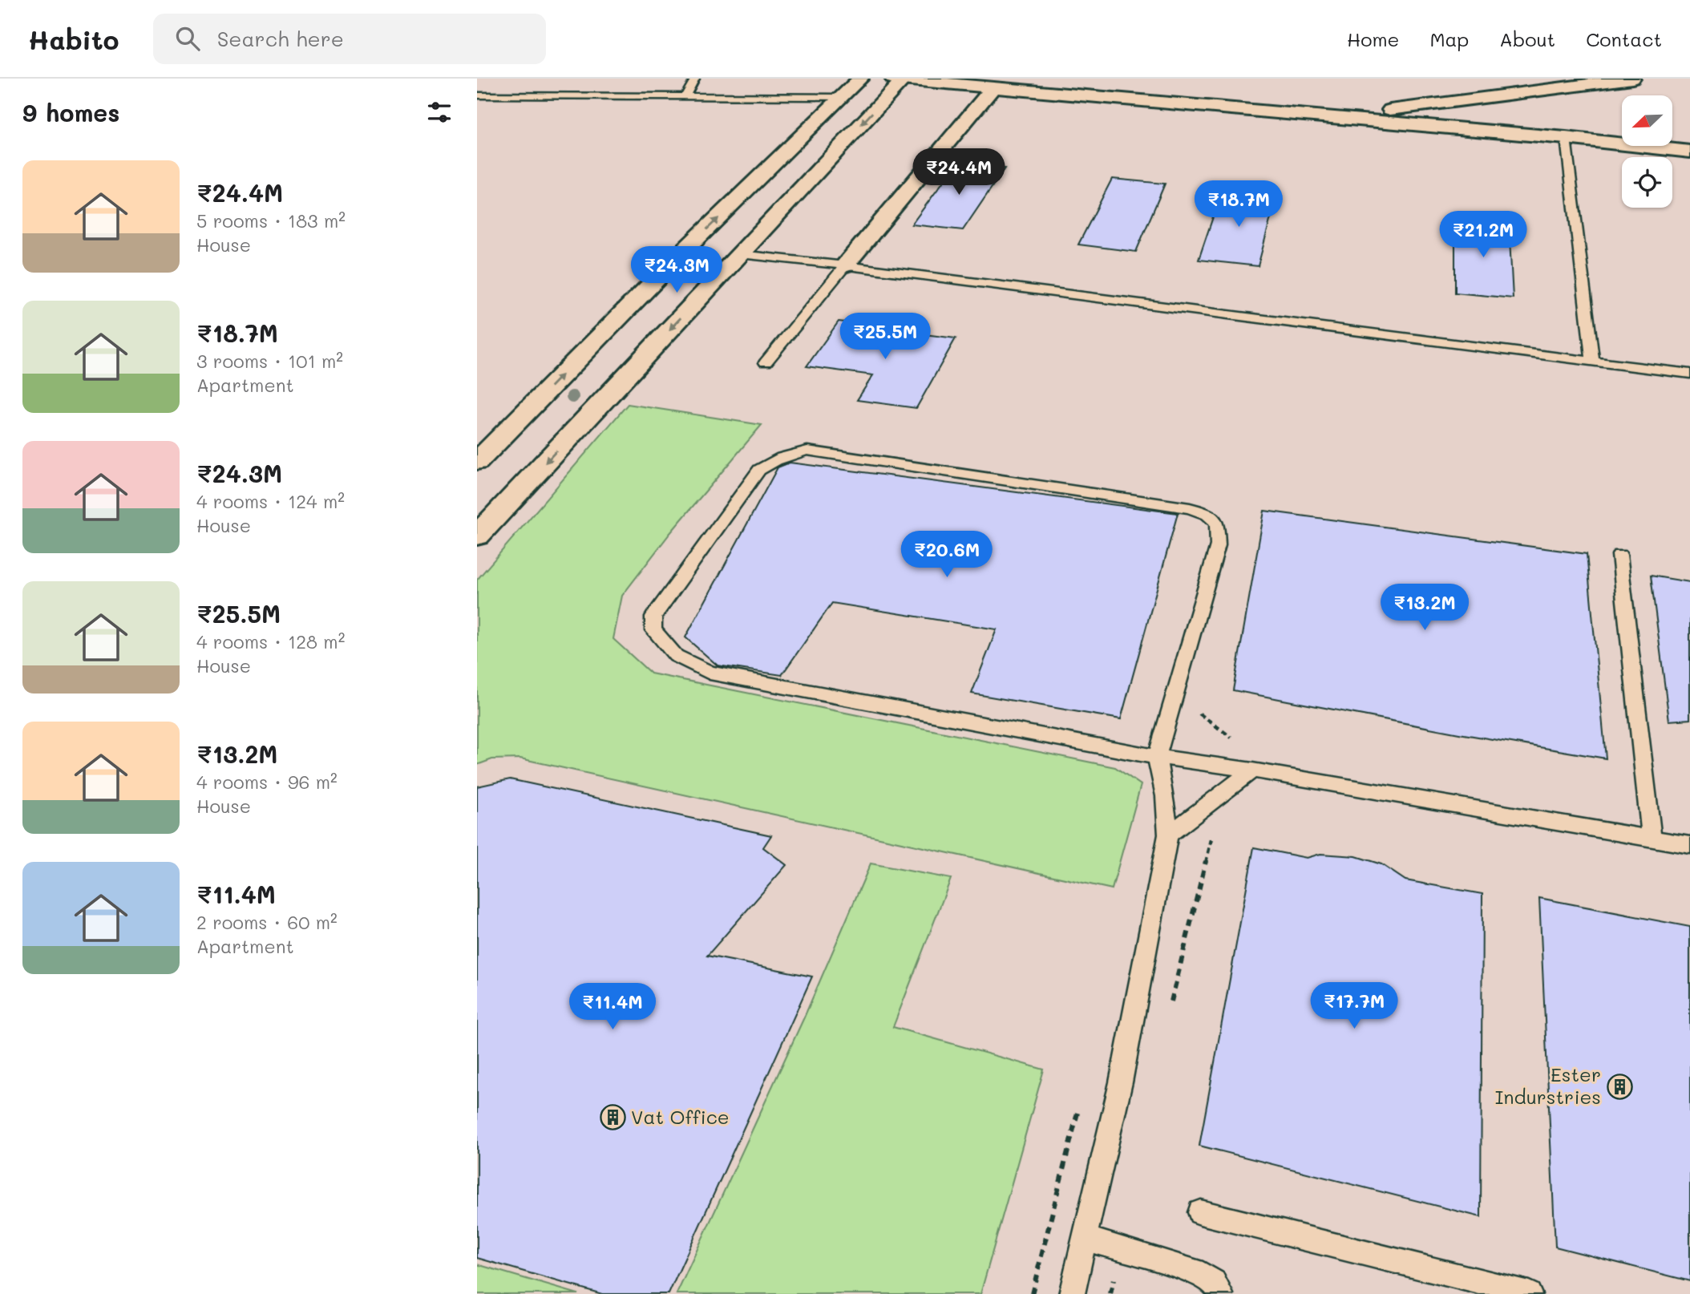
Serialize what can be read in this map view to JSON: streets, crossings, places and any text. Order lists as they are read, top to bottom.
{
  "places": {
    "building": ["Ester Indurstries", "Vat Office"]
  },
  "north": "bottom left",
  "page": {
    "header": "Habito",
    "search": "Search here",
    "nav": [
      "Home",
      "Map",
      "About",
      "Contact"
    ],
    "heading": "9 homes",
    "list": [
      {
        "name": "₹24.4M",
        "note": "5 rooms · 183 m² · House"
      },
      {
        "name": "₹18.7M",
        "note": "3 rooms · 101 m² · Apartment"
      },
      {
        "name": "₹24.3M",
        "note": "4 rooms · 124 m² · House"
      },
      {
        "name": "₹25.5M",
        "note": "4 rooms · 128 m² · House"
      },
      {
        "name": "₹13.2M",
        "note": "4 rooms · 96 m² · House"
      },
      {
        "name": "₹11.4M",
        "note": "2 rooms · 60 m² · Apartment"
      }
    ],
    "price": [
      "₹24.4M",
      "₹18.7M",
      "₹21.2M",
      "₹24.3M",
      "₹25.5M",
      "₹20.6M",
      "₹13.2M",
      "₹17.7M",
      "₹11.4M"
    ]
  }
}
